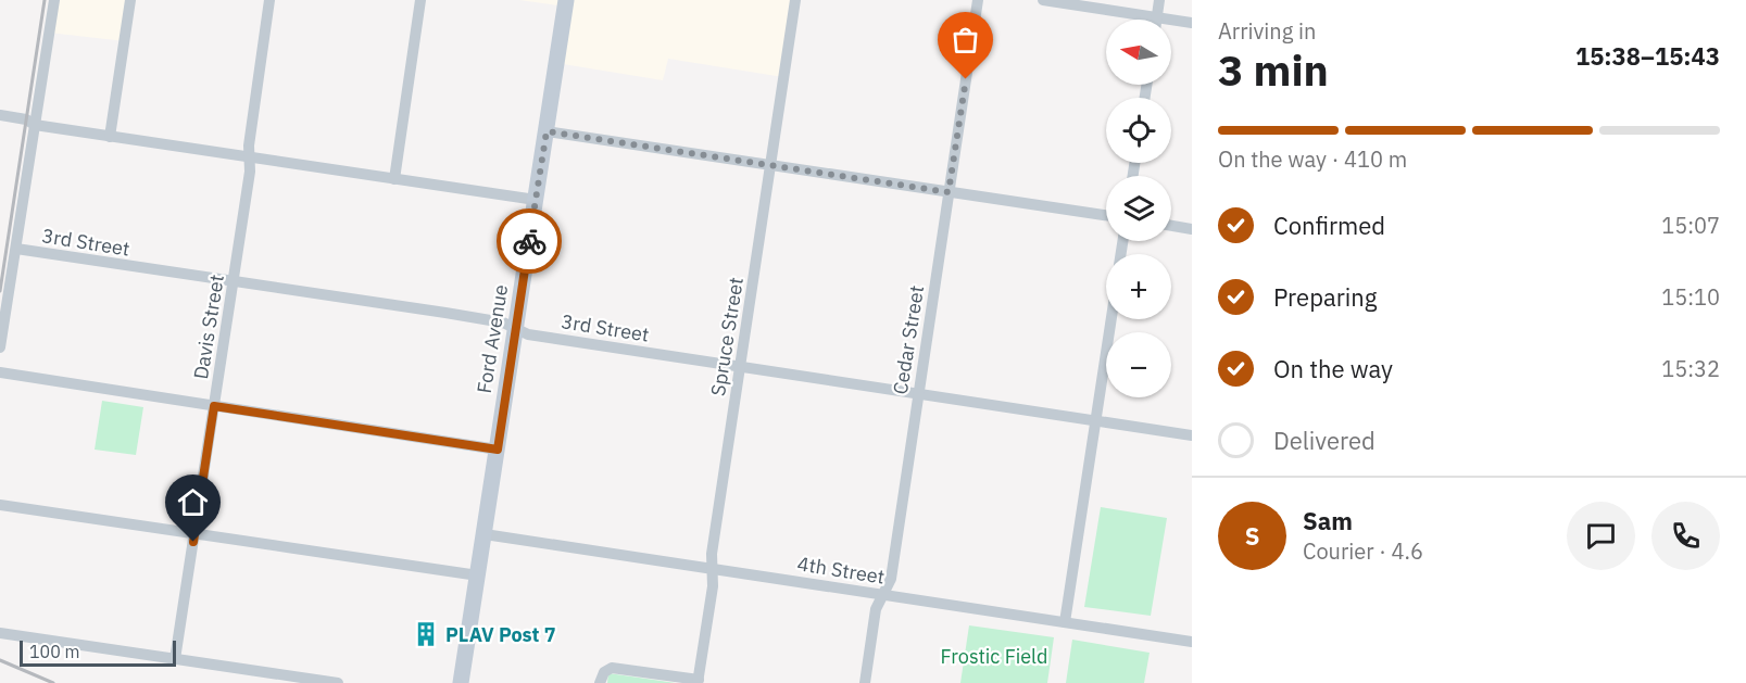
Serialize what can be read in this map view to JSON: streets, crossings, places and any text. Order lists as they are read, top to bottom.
{
  "streets": {
    "main road": ["Ford Avenue"],
    "street": [
      "3rd Street",
      "Davis Street",
      "Spruce Street",
      "Cedar Street",
      "4th Street"
    ]
  },
  "crossings": [
    ["3rd Street", "Davis Street"],
    ["3rd Street", "Spruce Street"],
    ["3rd Street", "Ford Avenue"],
    ["3rd Street", "Cedar Street"],
    ["Spruce Street", "4th Street"],
    ["Ford Avenue", "4th Street"],
    ["Cedar Street", "4th Street"]
  ],
  "parks": ["Frostic Field"],
  "places": {
    "building": ["PLAV Post 7"]
  },
  "scale_bar": "100 m",
  "north": "left",
  "page": {
    "heading": ["3 min", "Arriving in", "15:38–15:43"],
    "panel": ["Sam", "Courier · 4.6"],
    "map_buttons": ["+", "−"],
    "bar": "On the way · 410 m",
    "list": [
      ["Confirmed", "15:07"],
      ["Preparing", "15:10"],
      ["On the way", "15:32"],
      "Delivered"
    ],
    "round": "S",
    "scale": "100 m"
  }
}
